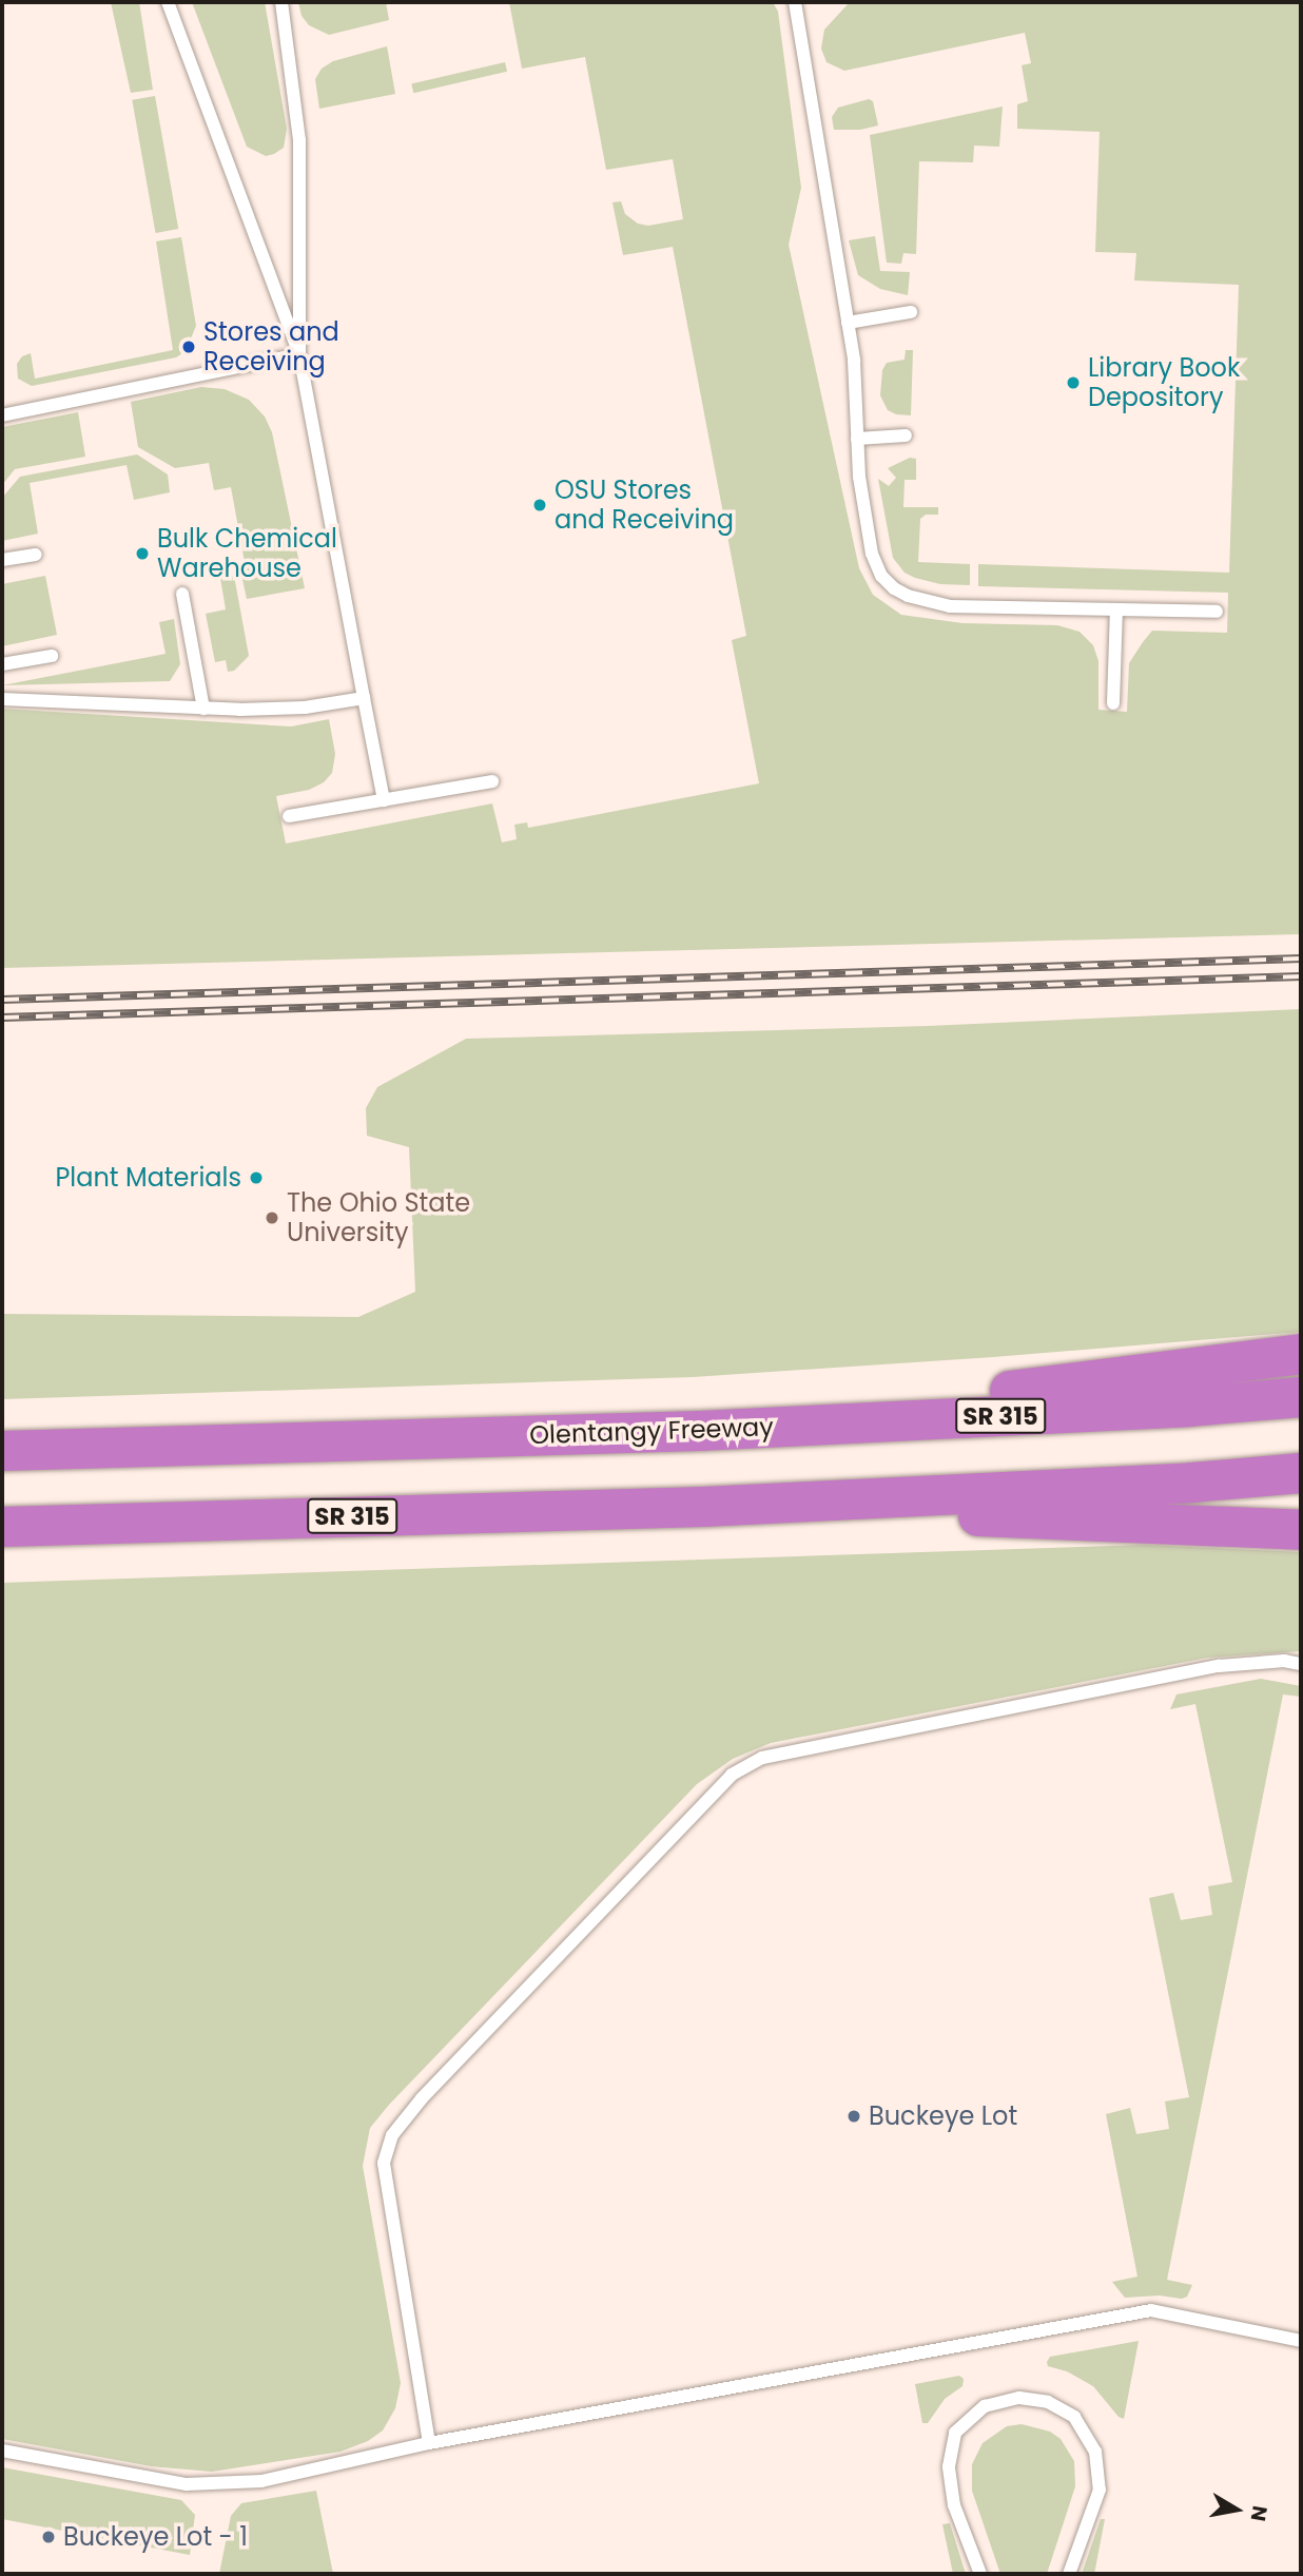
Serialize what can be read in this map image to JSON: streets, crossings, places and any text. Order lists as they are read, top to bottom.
{
  "streets": {
    "highway": ["SR 315", "Olentangy Freeway"]
  },
  "places": [
    "Stores and Receiving",
    "Library Book Depository",
    "OSU Stores and Receiving",
    "Bulk Chemical Warehouse",
    "Plant Materials",
    "The Ohio State University",
    "Buckeye Lot",
    "Buckeye Lot - 1"
  ],
  "north": "right"
}
